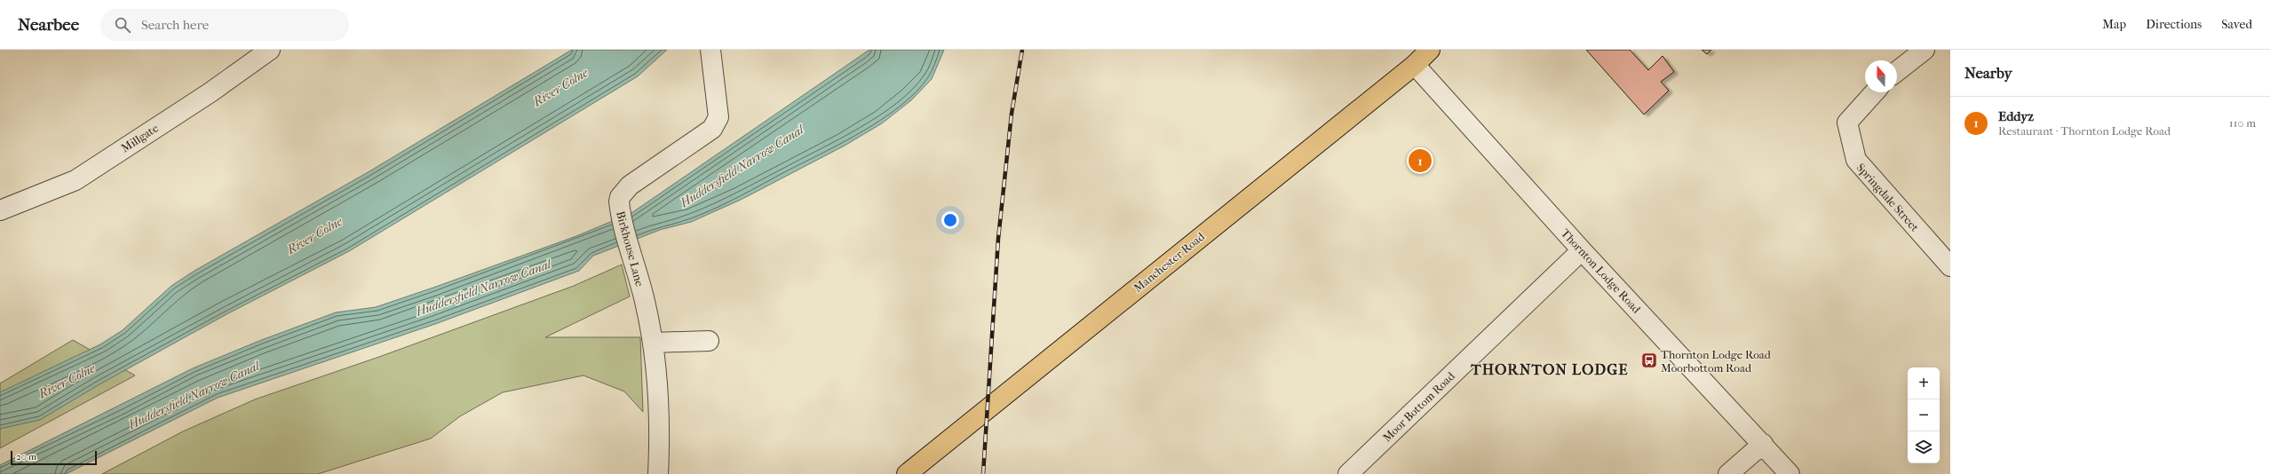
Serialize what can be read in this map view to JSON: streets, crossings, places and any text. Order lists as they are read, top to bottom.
{
  "streets": {
    "main road": ["Manchester Road"],
    "street": [
      "Millgate",
      "Springdale Street",
      "Birkhouse Lane",
      "Thornton Lodge Road",
      "Moor Bottom Road"
    ]
  },
  "crossings": [
    ["Manchester Road", "Thornton Lodge Road"],
    ["Thornton Lodge Road", "Moor Bottom Road"]
  ],
  "districts": ["THORNTON LODGE"],
  "water": ["River Colne", "Huddersfield Narrow Canal"],
  "places": {
    "bus stop": ["Thornton Lodge Road Moorbottom Road"]
  },
  "scale_bar": "20 m",
  "north": "top",
  "page": {
    "header": "Nearbee",
    "search": "Search here",
    "nav": ["Map", "Directions", "Saved"],
    "heading": "Nearby",
    "list": [
      {
        "mark": "1",
        "name": "Eddyz",
        "note": "Restaurant · Thornton Lodge Road",
        "value": "110 m"
      }
    ],
    "pins": "1",
    "map_buttons": ["+", "−"],
    "scale": "20 m"
  }
}
